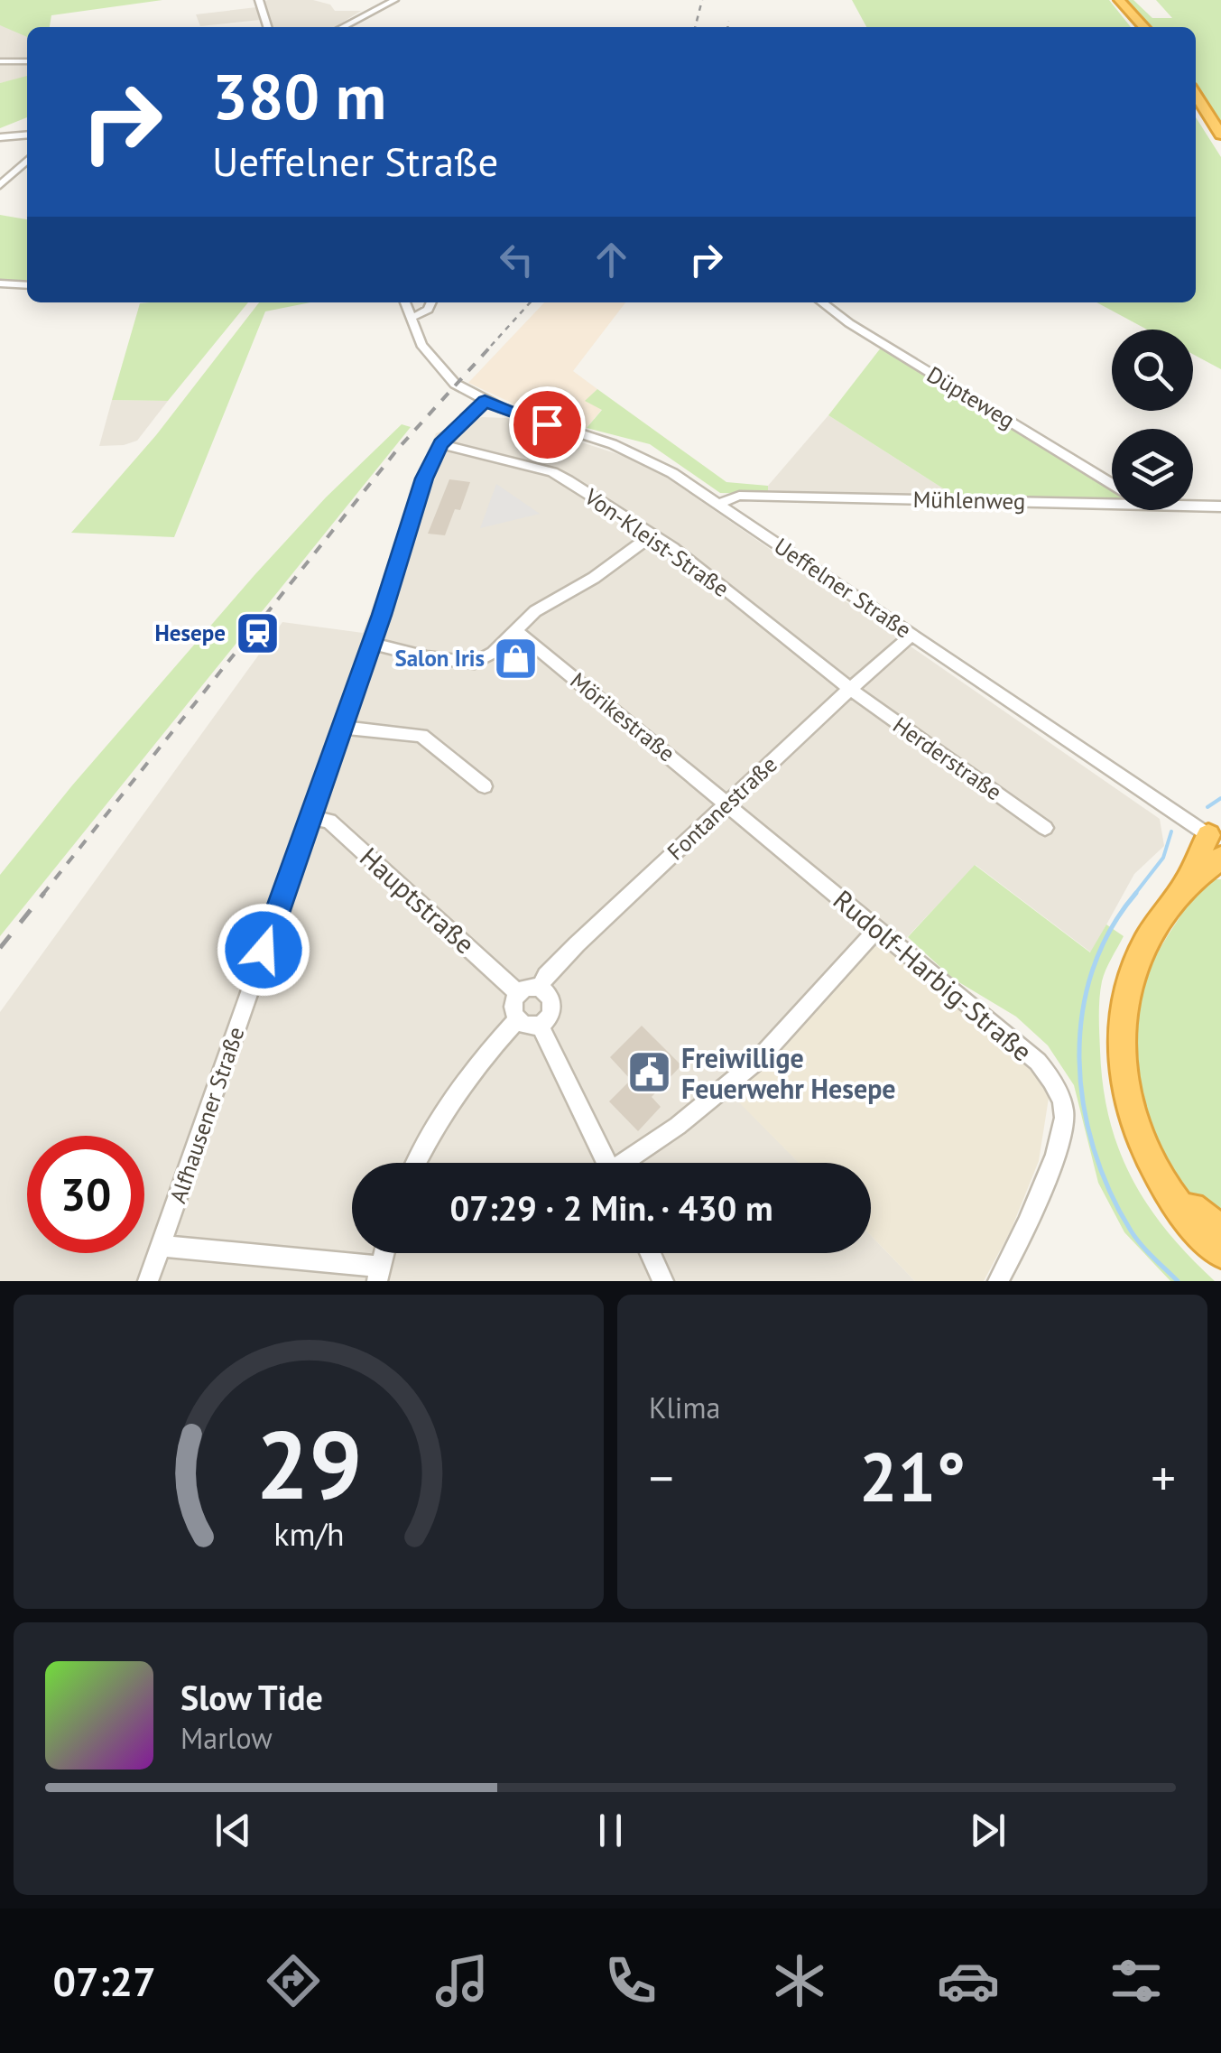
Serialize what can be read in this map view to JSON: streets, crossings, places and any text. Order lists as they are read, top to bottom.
{
  "streets": {
    "street": [
      "Düpteweg",
      "Mühlenweg",
      "Von-Kleist-Straße",
      "Ueffelner Straße",
      "Mörikestraße",
      "Herderstraße",
      "Fontanestraße",
      "Hauptstraße",
      "Rudolf-Harbig-Straße",
      "Alfhausener Straße"
    ]
  },
  "crossings": [
    ["Mühlenweg", "Ueffelner Straße"],
    ["Von-Kleist-Straße", "Herderstraße"],
    ["Von-Kleist-Straße", "Fontanestraße"],
    ["Von-Kleist-Straße", "Alfhausener Straße"],
    ["Ueffelner Straße", "Fontanestraße"],
    ["Ueffelner Straße", "Alfhausener Straße"],
    ["Mörikestraße", "Fontanestraße"],
    ["Mörikestraße", "Rudolf-Harbig-Straße"],
    ["Herderstraße", "Fontanestraße"],
    ["Fontanestraße", "Hauptstraße"],
    ["Fontanestraße", "Rudolf-Harbig-Straße"],
    ["Hauptstraße", "Alfhausener Straße"]
  ],
  "places": {
    "station": ["Hesepe"],
    "shop": ["Salon Iris"],
    "public building": ["Freiwillige Feuerwehr Hesepe"]
  },
  "page": {
    "turn": ["380 m", "Ueffelner Straße"],
    "limit": "30",
    "trip": "07:29 · 2 Min. · 430 m",
    "tile": "Klima",
    "heat": ["−", "21°", "+"],
    "song": ["Slow Tide", "Marlow"],
    "tabs": "07:27",
    "gauge": ["29", "km/h"]
  }
}
